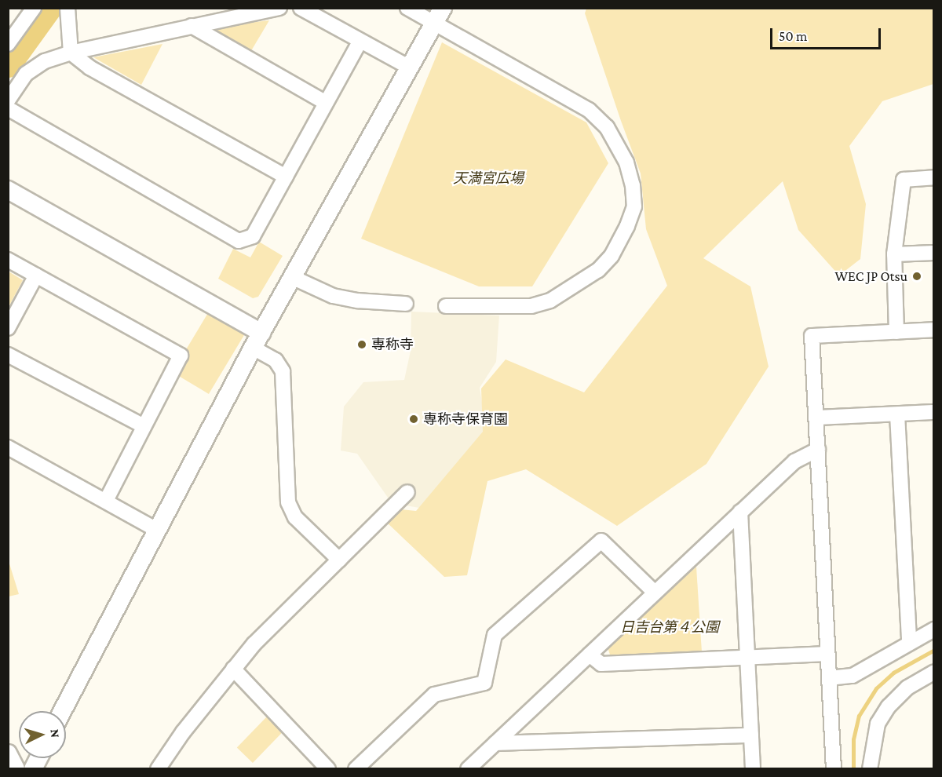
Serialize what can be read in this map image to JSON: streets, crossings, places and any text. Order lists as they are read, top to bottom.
{
  "parks": ["天満宮広場", "日吉台第４公園"],
  "places": ["WEC JP Otsu", "専称寺", "専称寺保育園"],
  "scale_bar": "50 m",
  "north": "right"
}
